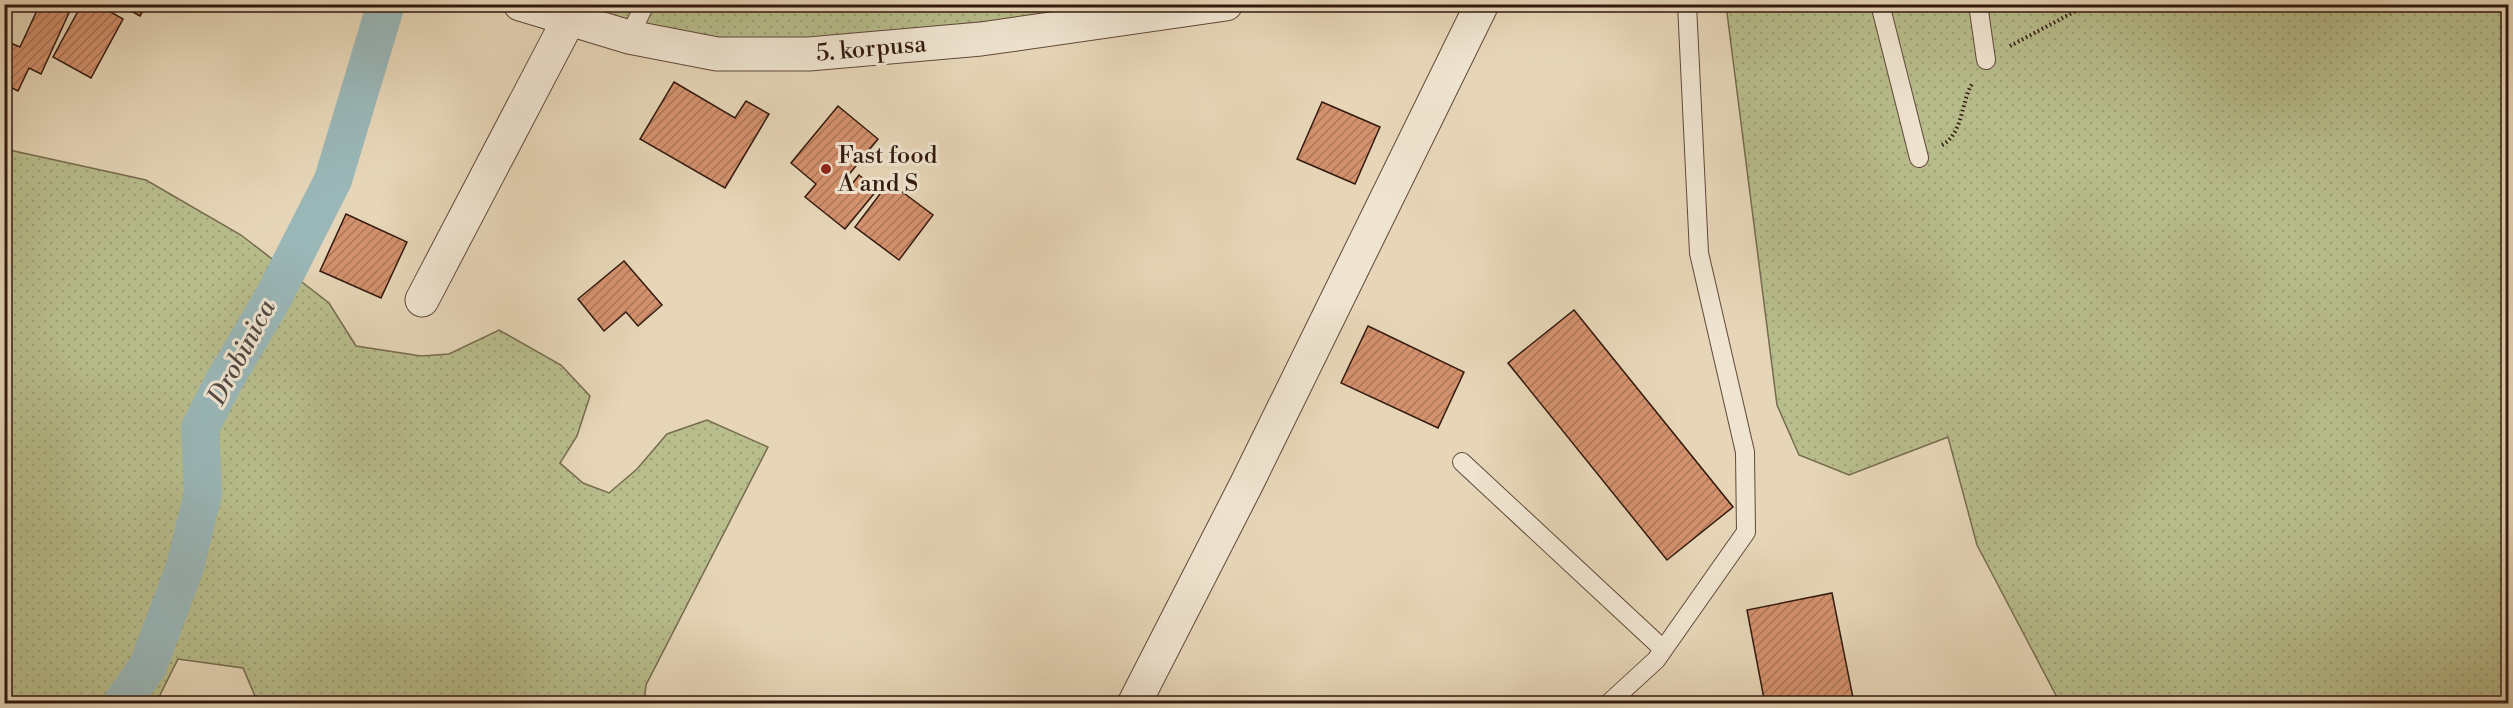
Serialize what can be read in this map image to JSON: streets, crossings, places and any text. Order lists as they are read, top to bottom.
{
  "streets": {
    "street": ["5. korpusa"]
  },
  "water": ["Drobinica"],
  "places": ["Fast food A and S"]
}
